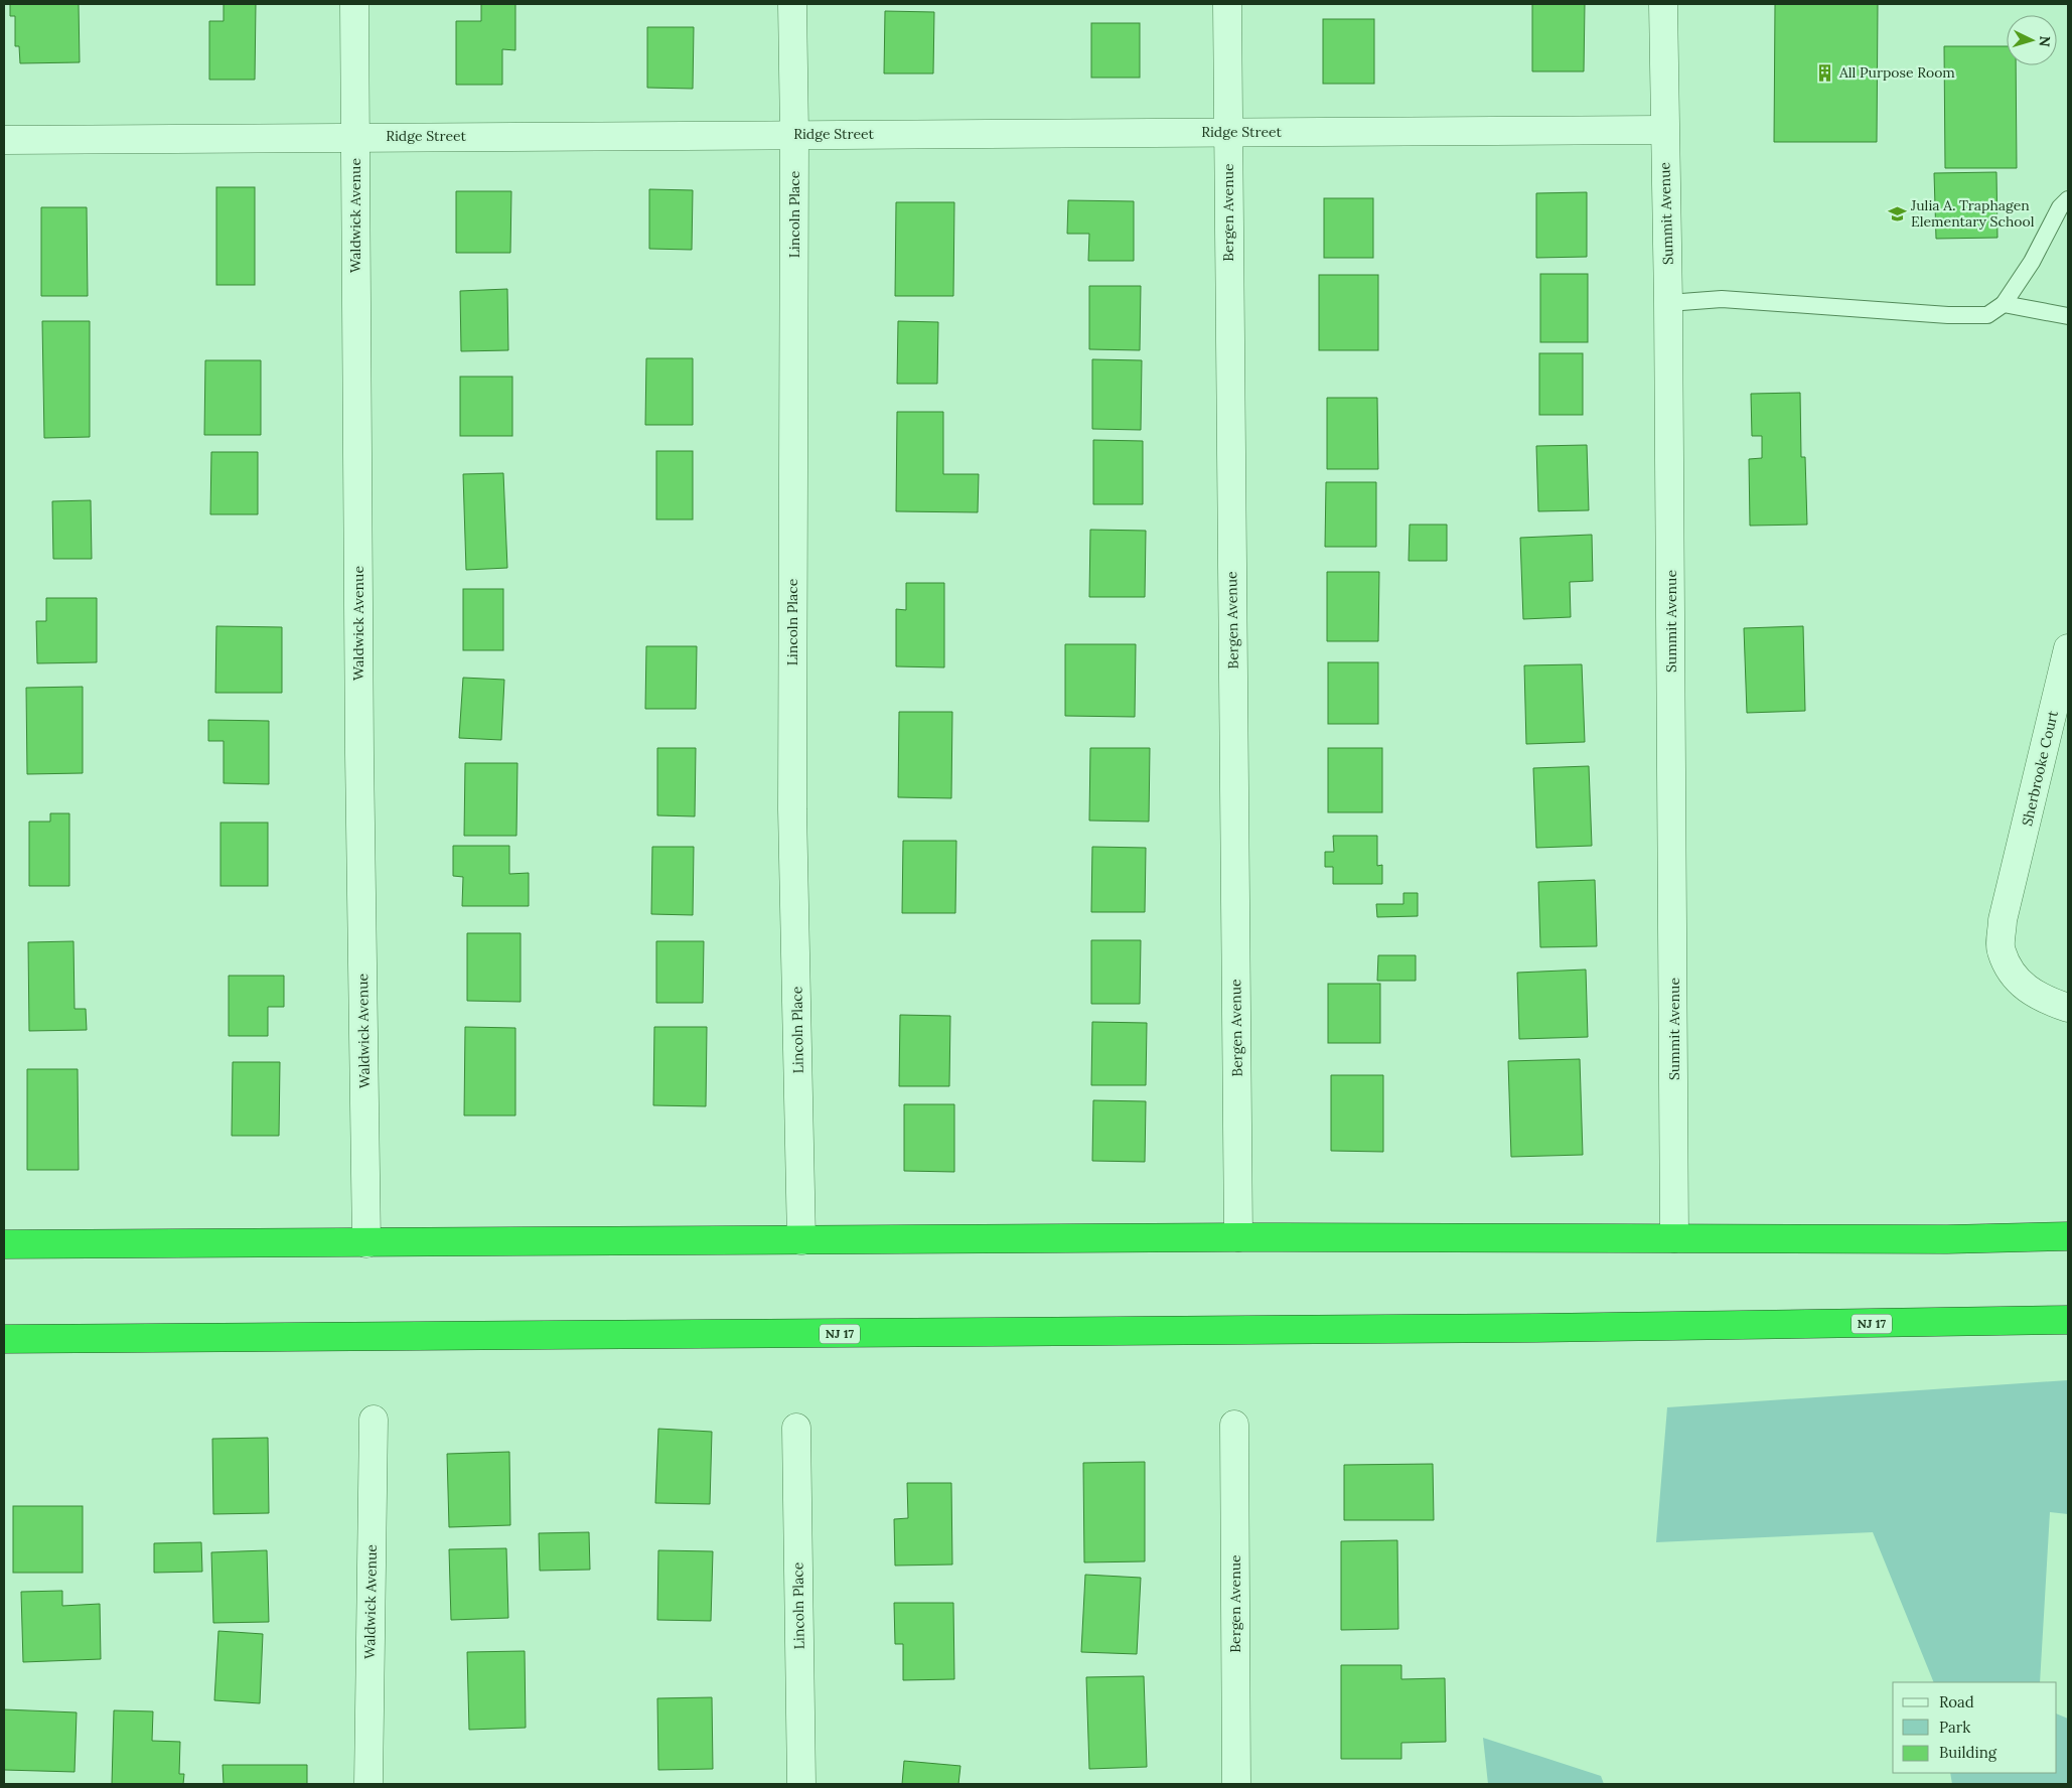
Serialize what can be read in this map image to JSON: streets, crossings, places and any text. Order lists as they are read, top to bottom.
{
  "streets": {
    "highway": ["NJ 17"],
    "street": [
      "Ridge Street",
      "Bergen Avenue",
      "Summit Avenue",
      "Lincoln Place",
      "Waldwick Avenue",
      "Sherbrooke Court"
    ]
  },
  "crossings": [
    ["Ridge Street", "Bergen Avenue"],
    ["Ridge Street", "Summit Avenue"],
    ["Ridge Street", "Lincoln Place"],
    ["Ridge Street", "Waldwick Avenue"]
  ],
  "places": {
    "building": ["All Purpose Room"],
    "school or university": ["Julia A. Traphagen Elementary School"]
  },
  "legend": ["Road", "Park", "Building"],
  "north": "right"
}
